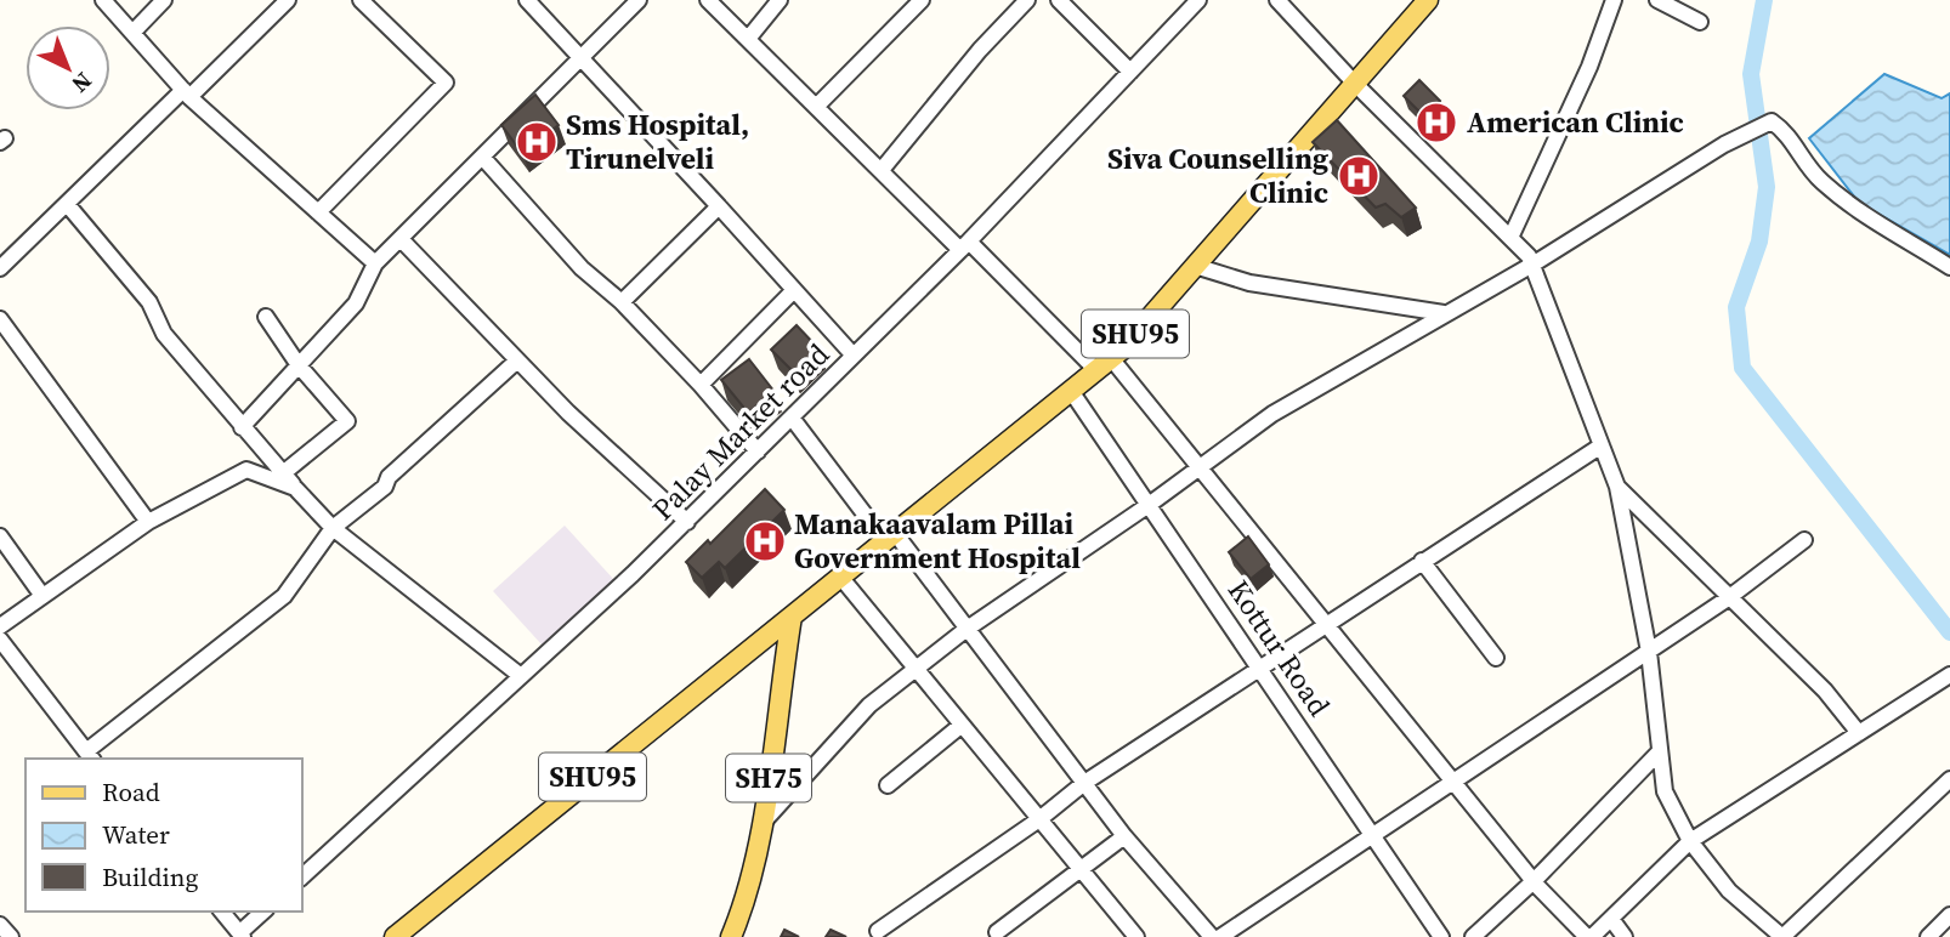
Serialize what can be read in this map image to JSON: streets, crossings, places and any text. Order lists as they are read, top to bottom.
{
  "streets": {
    "main road": ["SHU95", "SH75"],
    "street": ["Palay Market road", "Kottur Road"]
  },
  "crossings": [
    ["SHU95", "Kottur Road"],
    ["SHU95", "SH75"]
  ],
  "places": {
    "hospital": [
      "American Clinic",
      "Sms Hospital, Tirunelveli",
      "Siva Counselling Clinic",
      "Manakaavalam Pillai Government Hospital"
    ]
  },
  "legend": ["Road", "Water", "Building"],
  "north": "bottom right"
}
